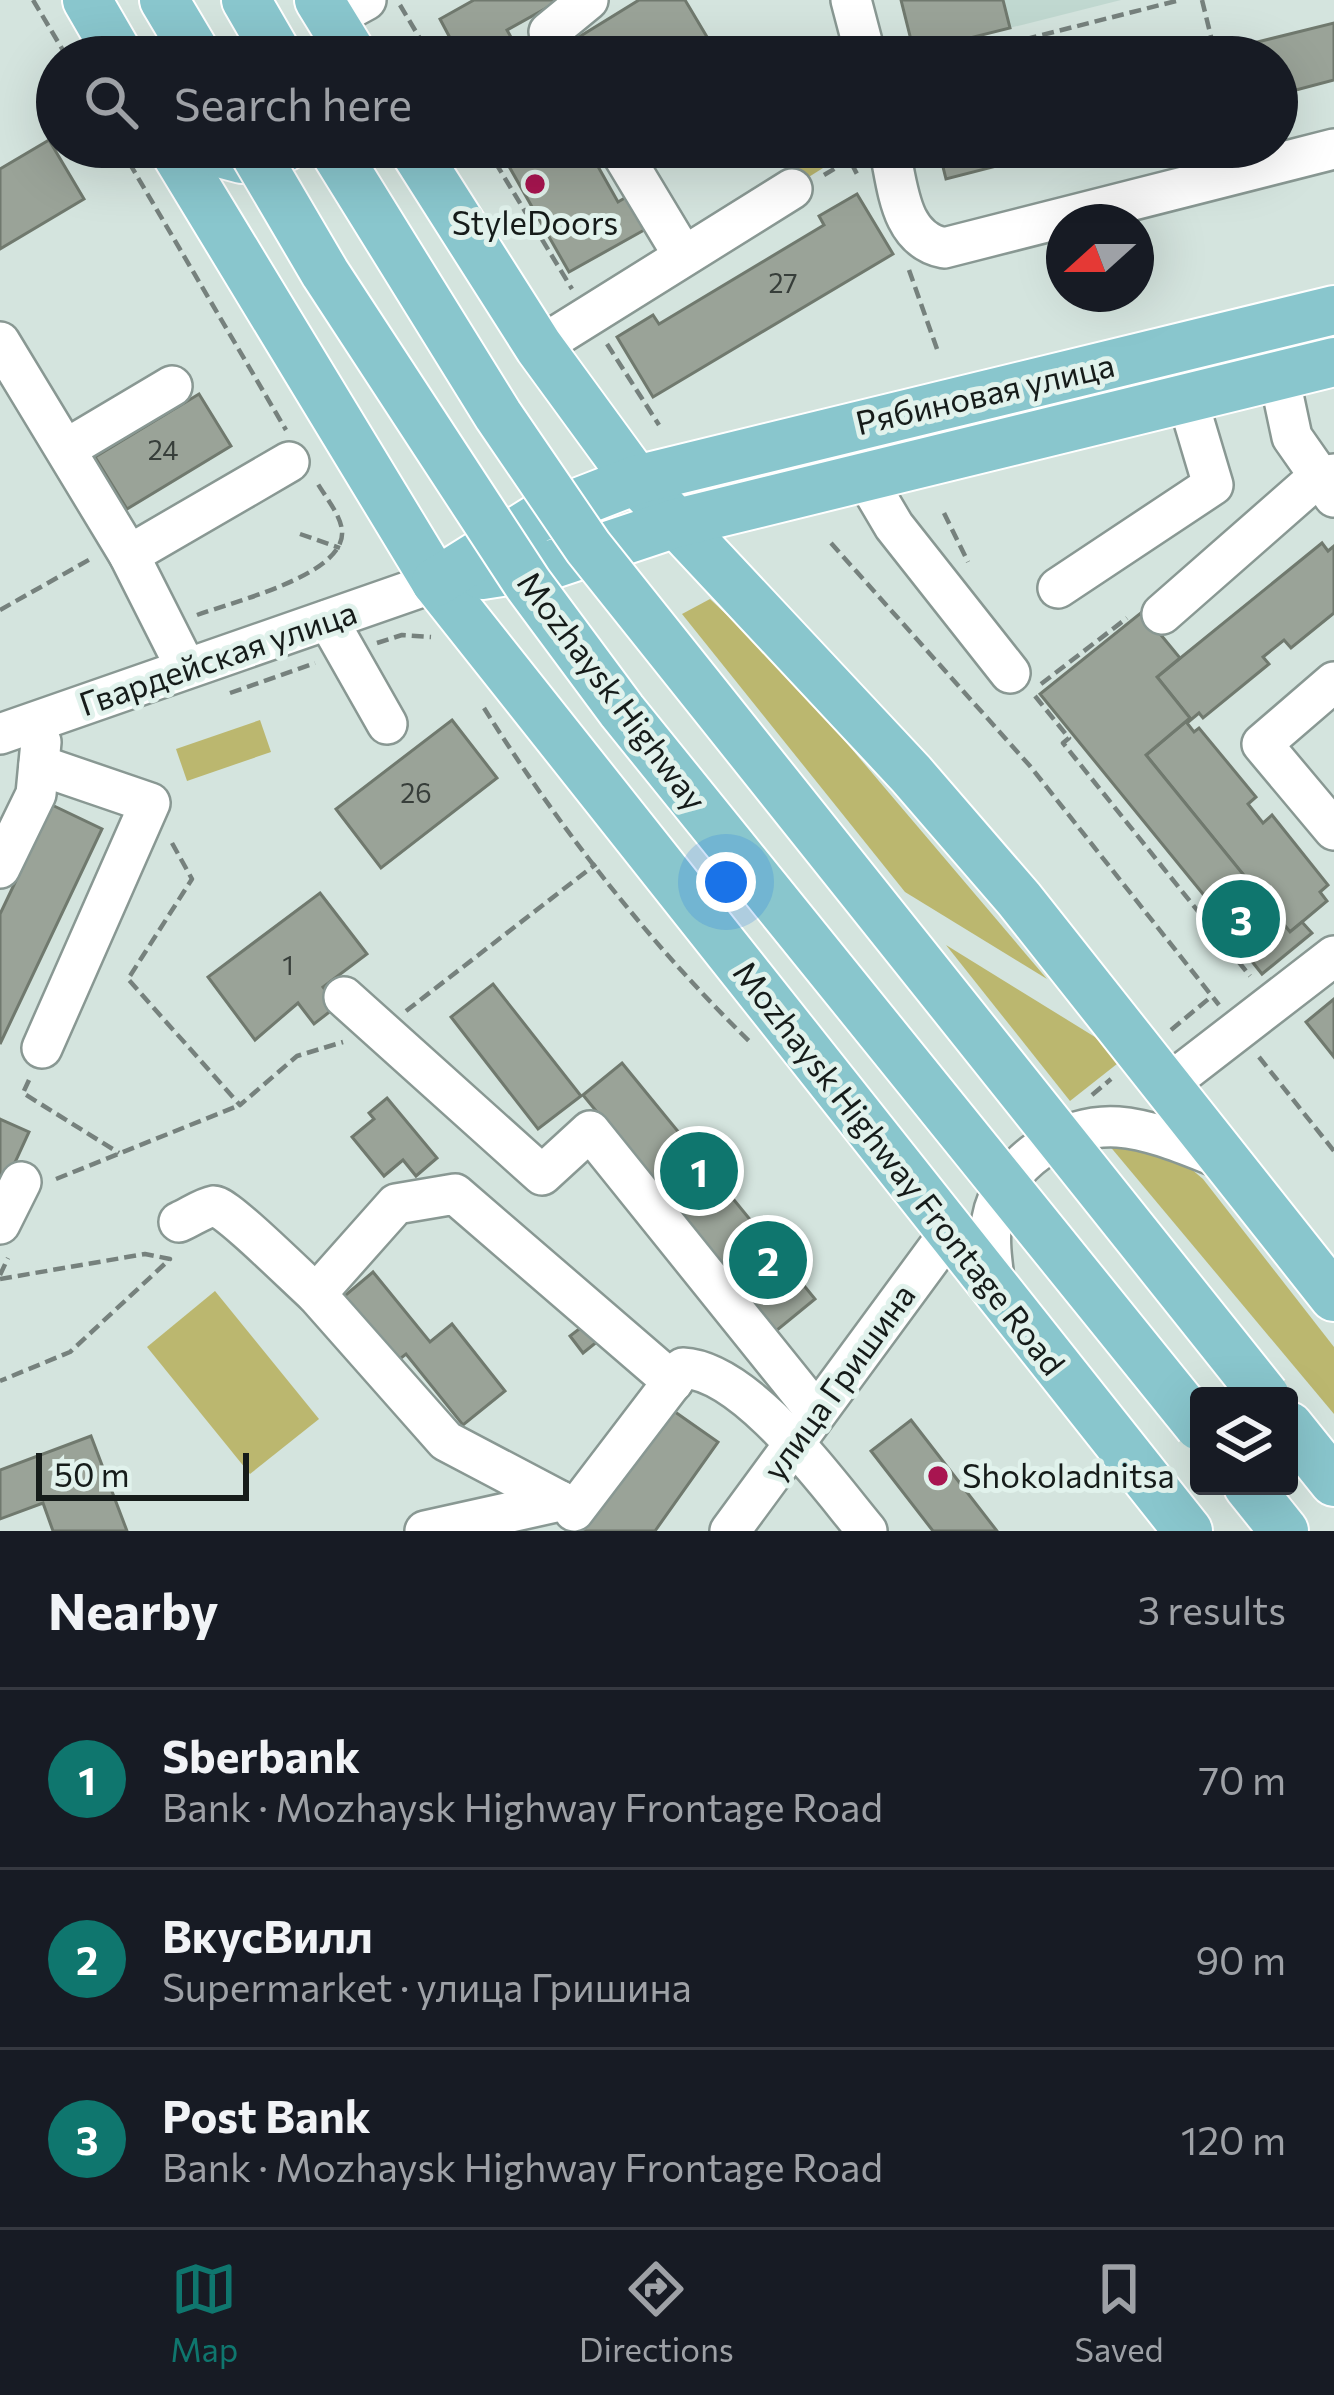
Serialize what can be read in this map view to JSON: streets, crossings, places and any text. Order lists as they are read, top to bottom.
{
  "streets": {
    "main road": ["Рябиновая улица", "Mozhaysk Highway", "Mozhaysk Highway Frontage Road"],
    "street": ["Гвардейская улица", "улица Гришина"]
  },
  "crossings": [
    ["Рябиновая улица", "Гвардейская улица"],
    ["Рябиновая улица", "Mozhaysk Highway Frontage Road"],
    ["Гвардейская улица", "Mozhaysk Highway Frontage Road"],
    ["Mozhaysk Highway Frontage Road", "улица Гришина"]
  ],
  "places": ["StyleDoors", "Shokoladnitsa"],
  "house_numbers": [
    "27",
    "24",
    "26",
    "1"
  ],
  "scale_bar": "50 m",
  "north": "left",
  "page": {
    "search": "Search here",
    "pins": ["3", "1", "2"],
    "scale": "50 m",
    "heading": ["Nearby", "3 results"],
    "list": [
      {
        "mark": "1",
        "name": "Sberbank",
        "note": "Bank · Mozhaysk Highway Frontage Road",
        "value": "70 m"
      },
      {
        "mark": "2",
        "name": "ВкусВилл",
        "note": "Supermarket · улица Гришина",
        "value": "90 m"
      },
      {
        "mark": "3",
        "name": "Post Bank",
        "note": "Bank · Mozhaysk Highway Frontage Road",
        "value": "120 m"
      }
    ],
    "nav": ["Map", "Directions", "Saved"]
  }
}
